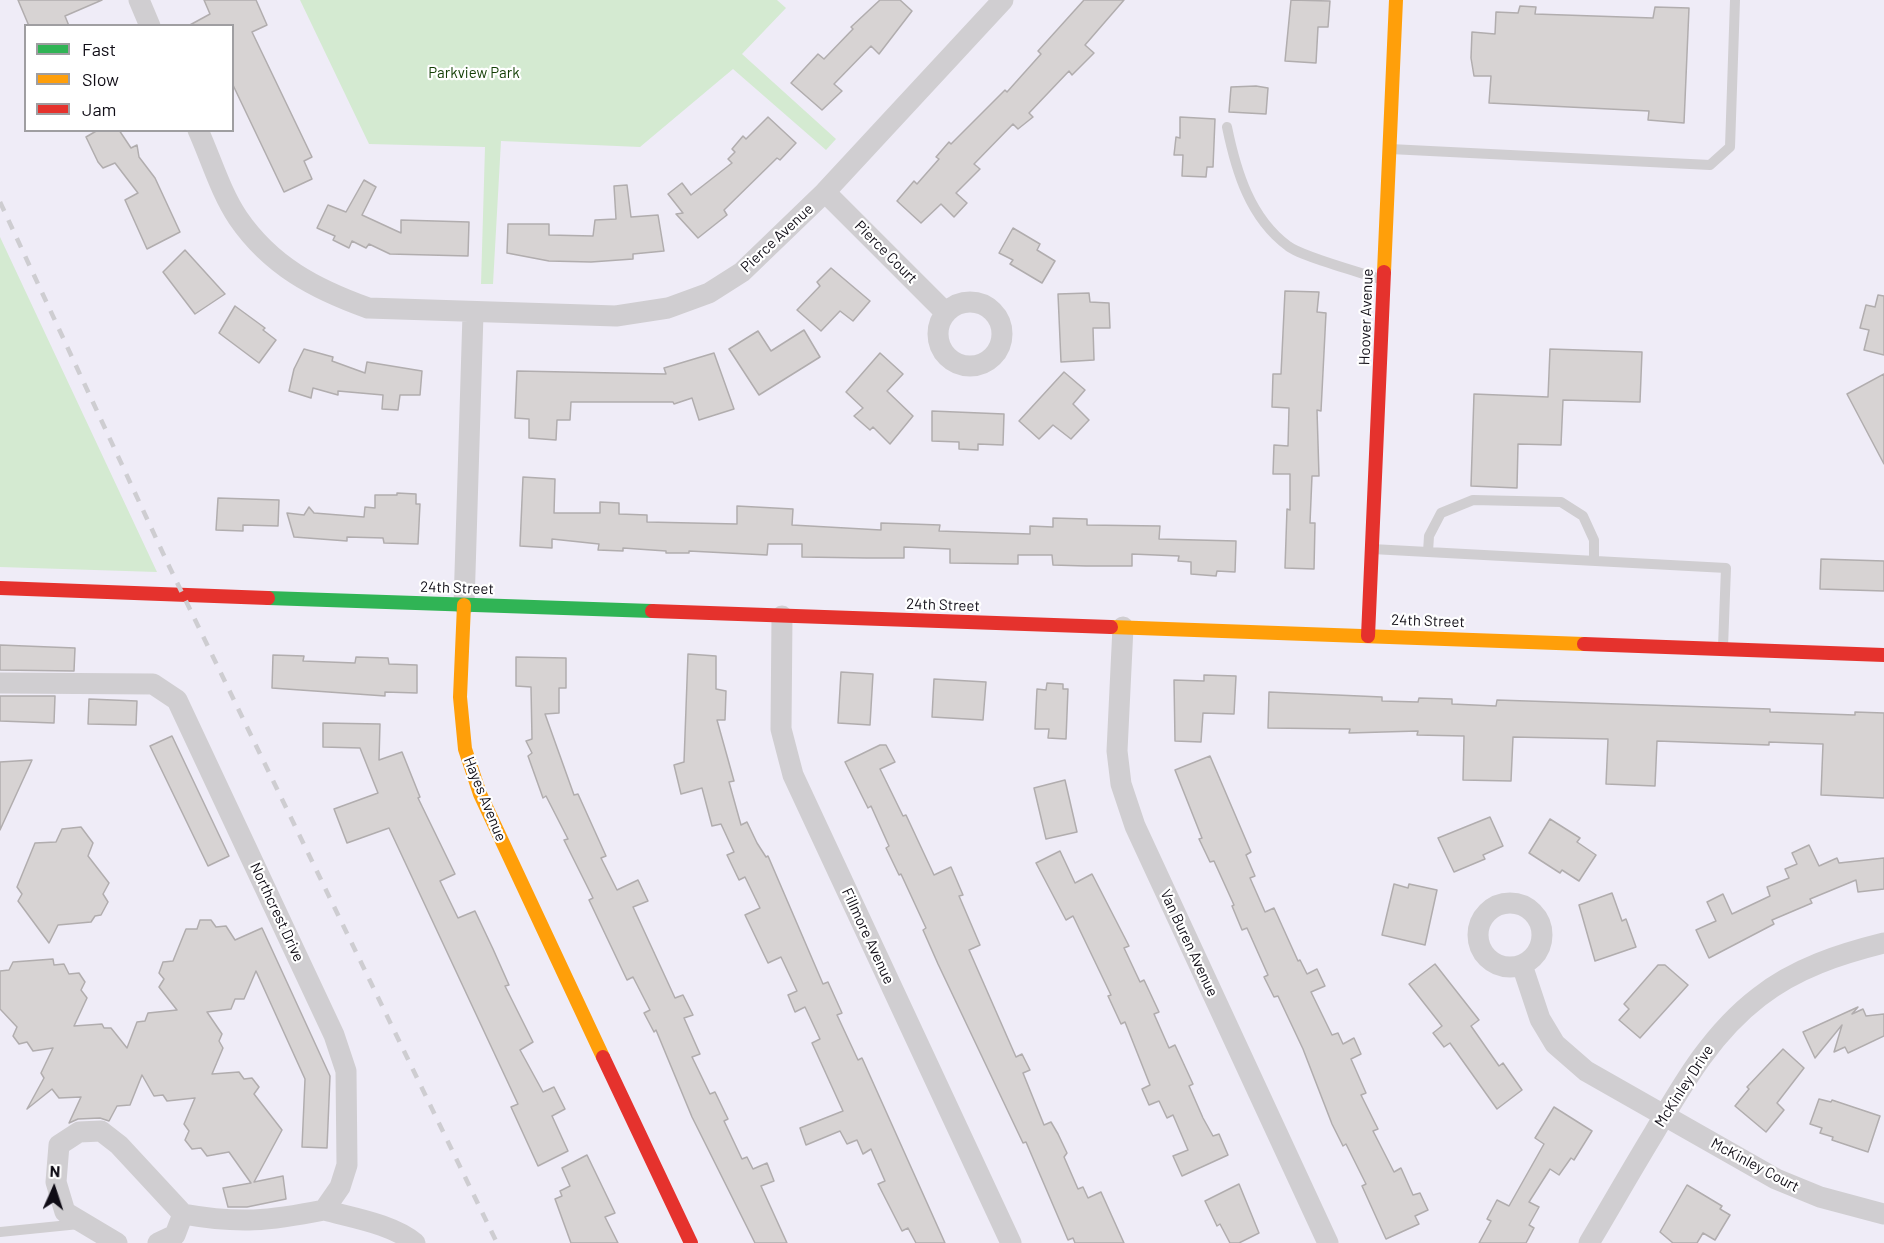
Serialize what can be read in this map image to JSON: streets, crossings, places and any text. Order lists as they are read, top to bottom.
{
  "streets": {
    "main road": ["Hoover Avenue", "24th Street", "Hayes Avenue"],
    "street": [
      "Pierce Avenue",
      "Pierce Court",
      "Northcrest Drive",
      "Fillmore Avenue",
      "Van Buren Avenue",
      "McKinley Drive",
      "McKinley Court"
    ]
  },
  "crossings": [
    ["Pierce Avenue", "Pierce Court"],
    ["Pierce Avenue", "Hayes Avenue"],
    ["Hoover Avenue", "24th Street"],
    ["24th Street", "Hayes Avenue"],
    ["24th Street", "Fillmore Avenue"],
    ["24th Street", "Van Buren Avenue"],
    ["McKinley Drive", "McKinley Court"]
  ],
  "parks": ["Parkview Park"],
  "legend": ["Fast", "Slow", "Jam"],
  "north": "top"
}
